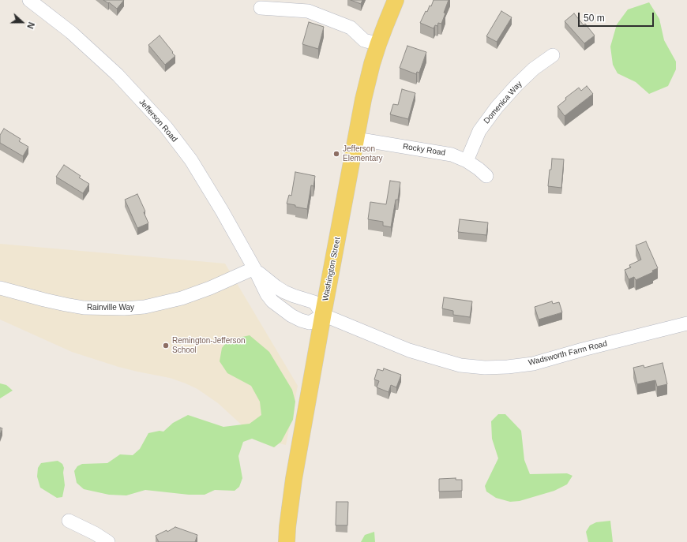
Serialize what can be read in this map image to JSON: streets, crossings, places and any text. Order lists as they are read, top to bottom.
{
  "streets": {
    "main road": ["Washington Street"],
    "street": [
      "Domenica Way",
      "Jefferson Road",
      "Rocky Road",
      "Rainville Way",
      "Wadsworth Farm Road"
    ]
  },
  "crossings": [
    ["Domenica Way", "Rocky Road"],
    ["Jefferson Road", "Washington Street"],
    ["Jefferson Road", "Rainville Way"],
    ["Jefferson Road", "Wadsworth Farm Road"],
    ["Rocky Road", "Washington Street"],
    ["Washington Street", "Wadsworth Farm Road"]
  ],
  "places": ["Jefferson Elementary", "Remington-Jefferson School"],
  "scale_bar": "50 m",
  "north": "right"
}
